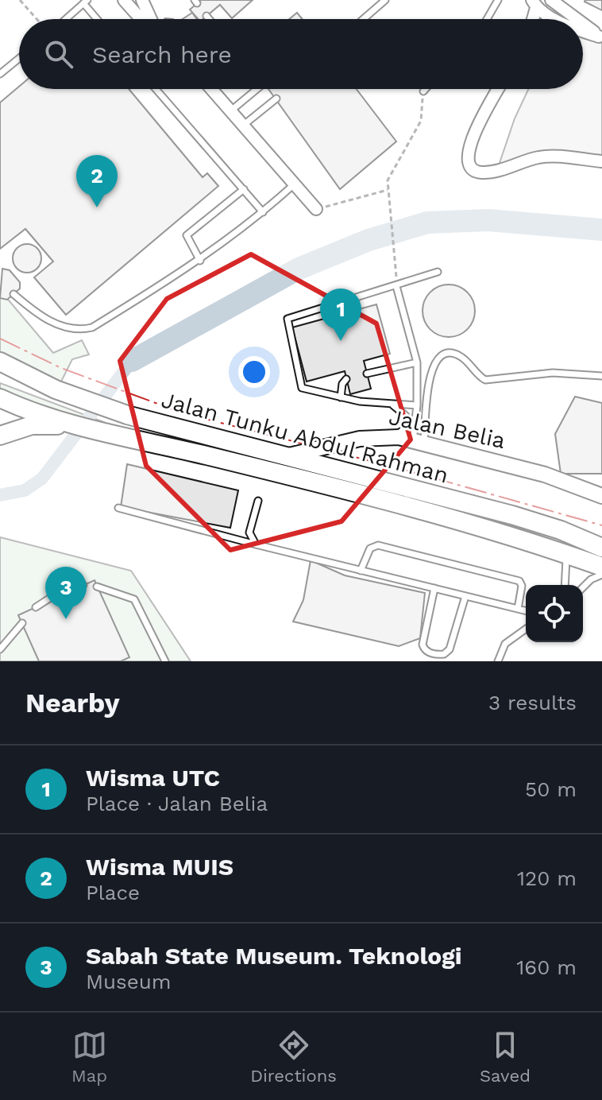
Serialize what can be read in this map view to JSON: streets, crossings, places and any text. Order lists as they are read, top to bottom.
{
  "streets": {
    "main road": ["Jalan Tunku Abdul Rahman"],
    "street": ["Jalan Belia"]
  },
  "crossings": [
    ["Jalan Belia", "Jalan Tunku Abdul Rahman"]
  ],
  "page": {
    "search": "Search here",
    "pins": ["2", "1", "3"],
    "heading": ["Nearby", "3 results"],
    "list": [
      {
        "mark": "1",
        "name": "Wisma UTC",
        "note": "Place · Jalan Belia",
        "value": "50 m"
      },
      {
        "mark": "2",
        "name": "Wisma MUIS",
        "note": "Place",
        "value": "120 m"
      },
      {
        "mark": "3",
        "name": "Sabah State Museum. Teknologi",
        "note": "Museum",
        "value": "160 m"
      }
    ],
    "nav": ["Map", "Directions", "Saved"]
  }
}
